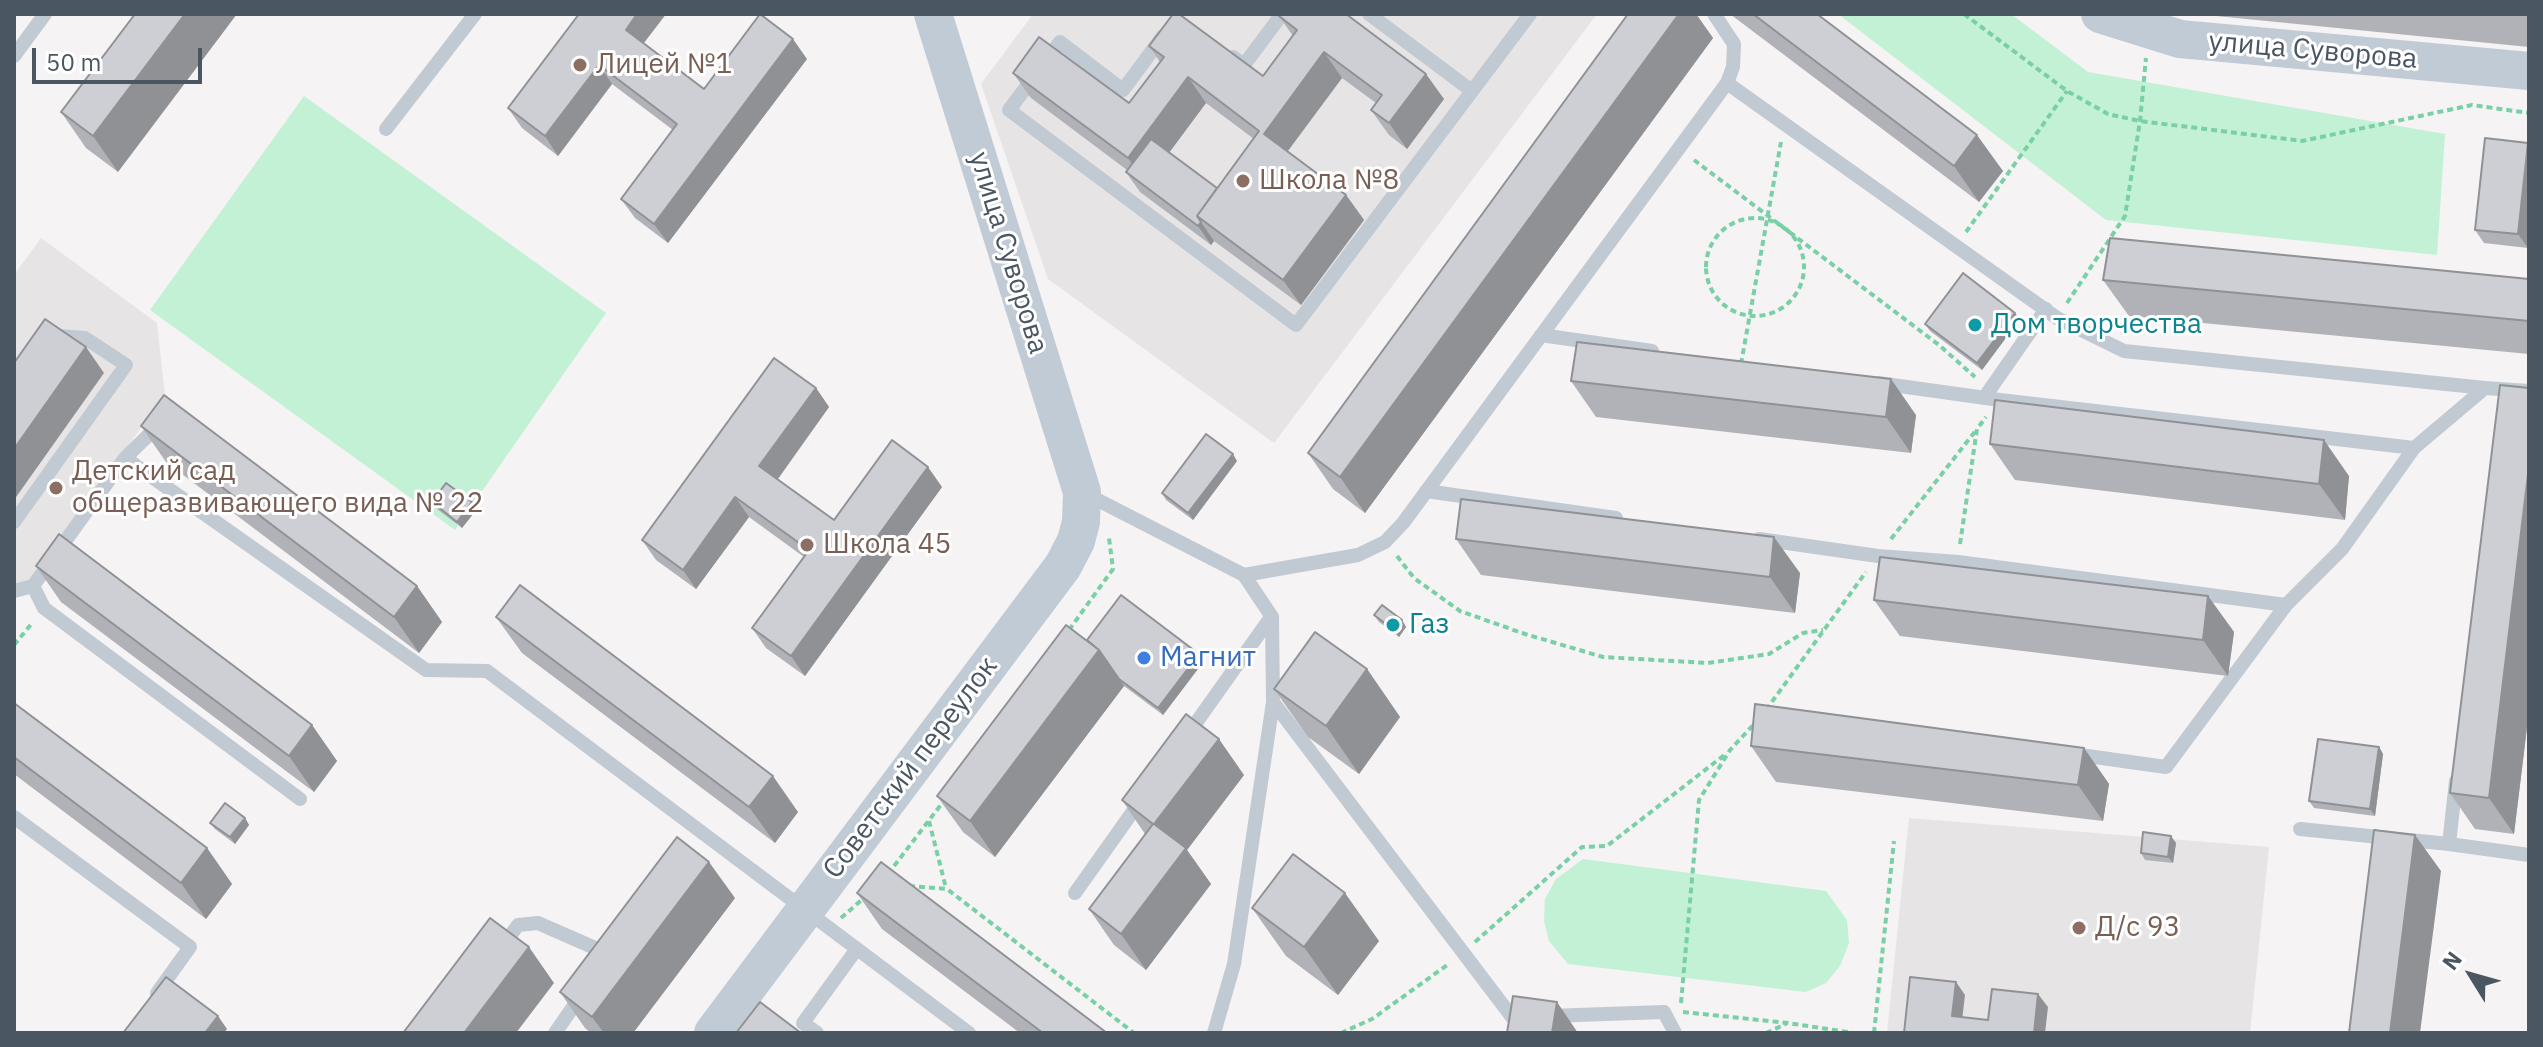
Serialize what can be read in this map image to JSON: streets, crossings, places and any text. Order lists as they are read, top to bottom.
{
  "streets": {
    "street": ["улица Суворова", "Советский переулок"]
  },
  "crossings": [
    ["улица Суворова", "Советский переулок"]
  ],
  "places": [
    "Лицей №1",
    "Школа №8",
    "Дом творчества",
    "Детский сад общеразвивающего вида № 22",
    "Школа 45",
    "Газ",
    "Магнит",
    "Д/с 93"
  ],
  "scale_bar": "50 m",
  "north": "top left"
}
